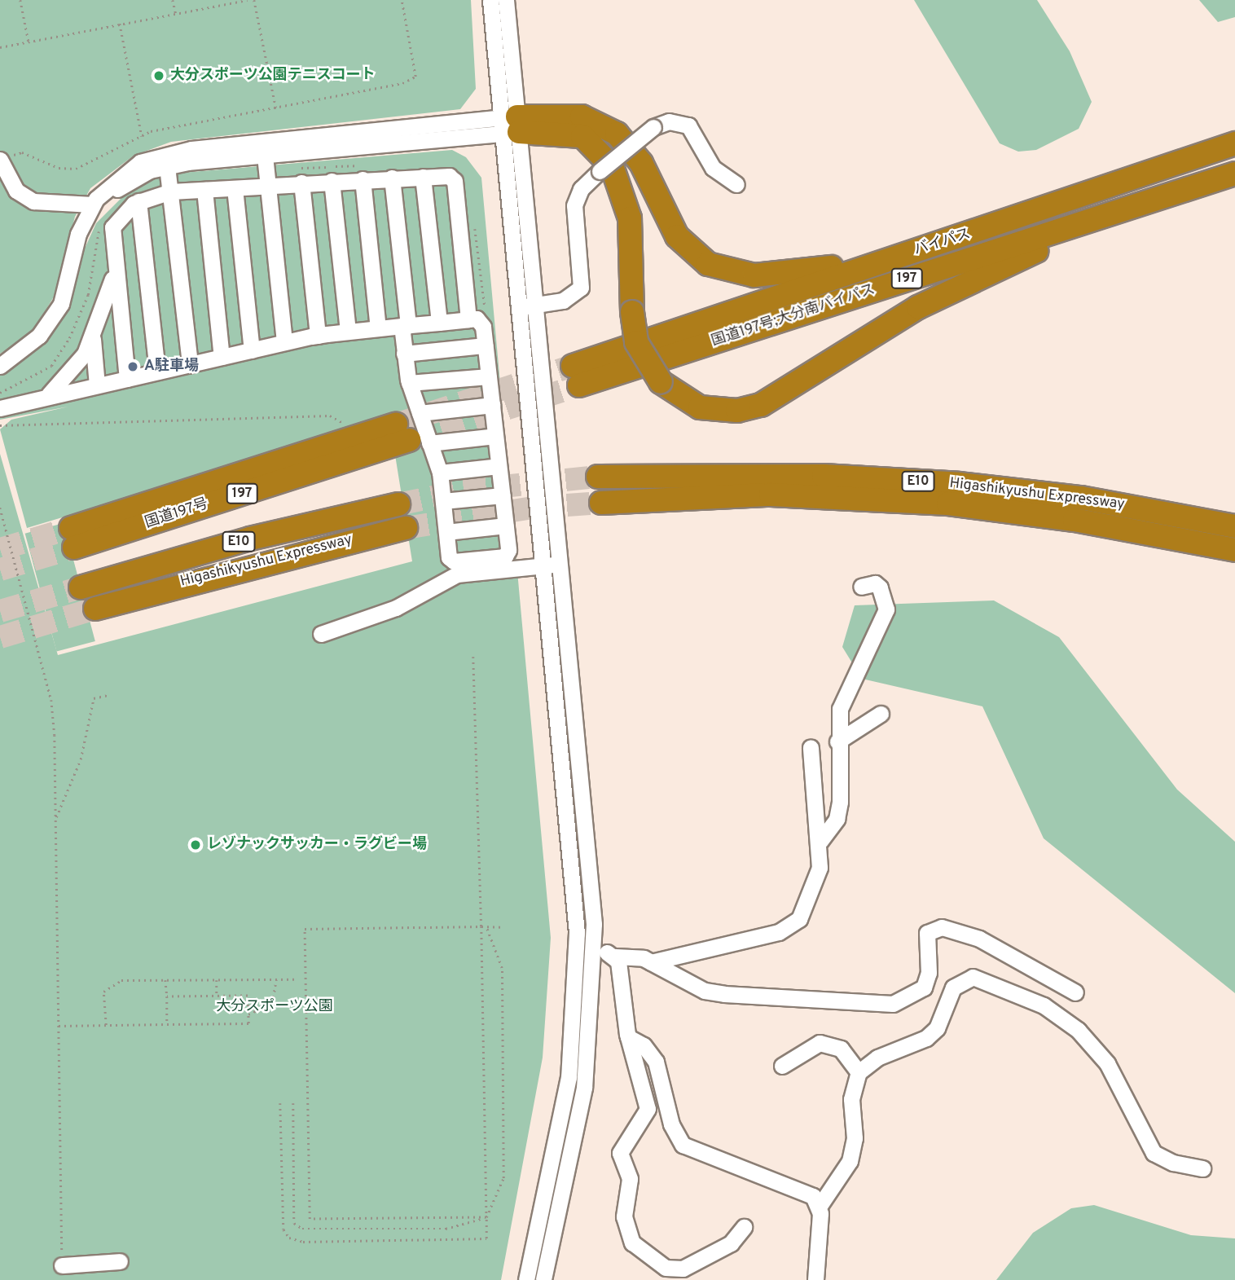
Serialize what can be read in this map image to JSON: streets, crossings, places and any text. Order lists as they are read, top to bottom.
{
  "streets": {
    "highway": [
      "バイパス",
      "197",
      "国道197号;大分南バイパス",
      "E10",
      "Higashikyushu Expressway",
      "国道197号"
    ]
  },
  "crossings": [
    ["バイパス", "国道197号;大分南バイパス"]
  ],
  "parks": ["大分スポーツ公園"],
  "places": ["大分スポーツ公園テニスコート", "A駐車場", "レゾナックサッカー・ラグビー場"]
}
